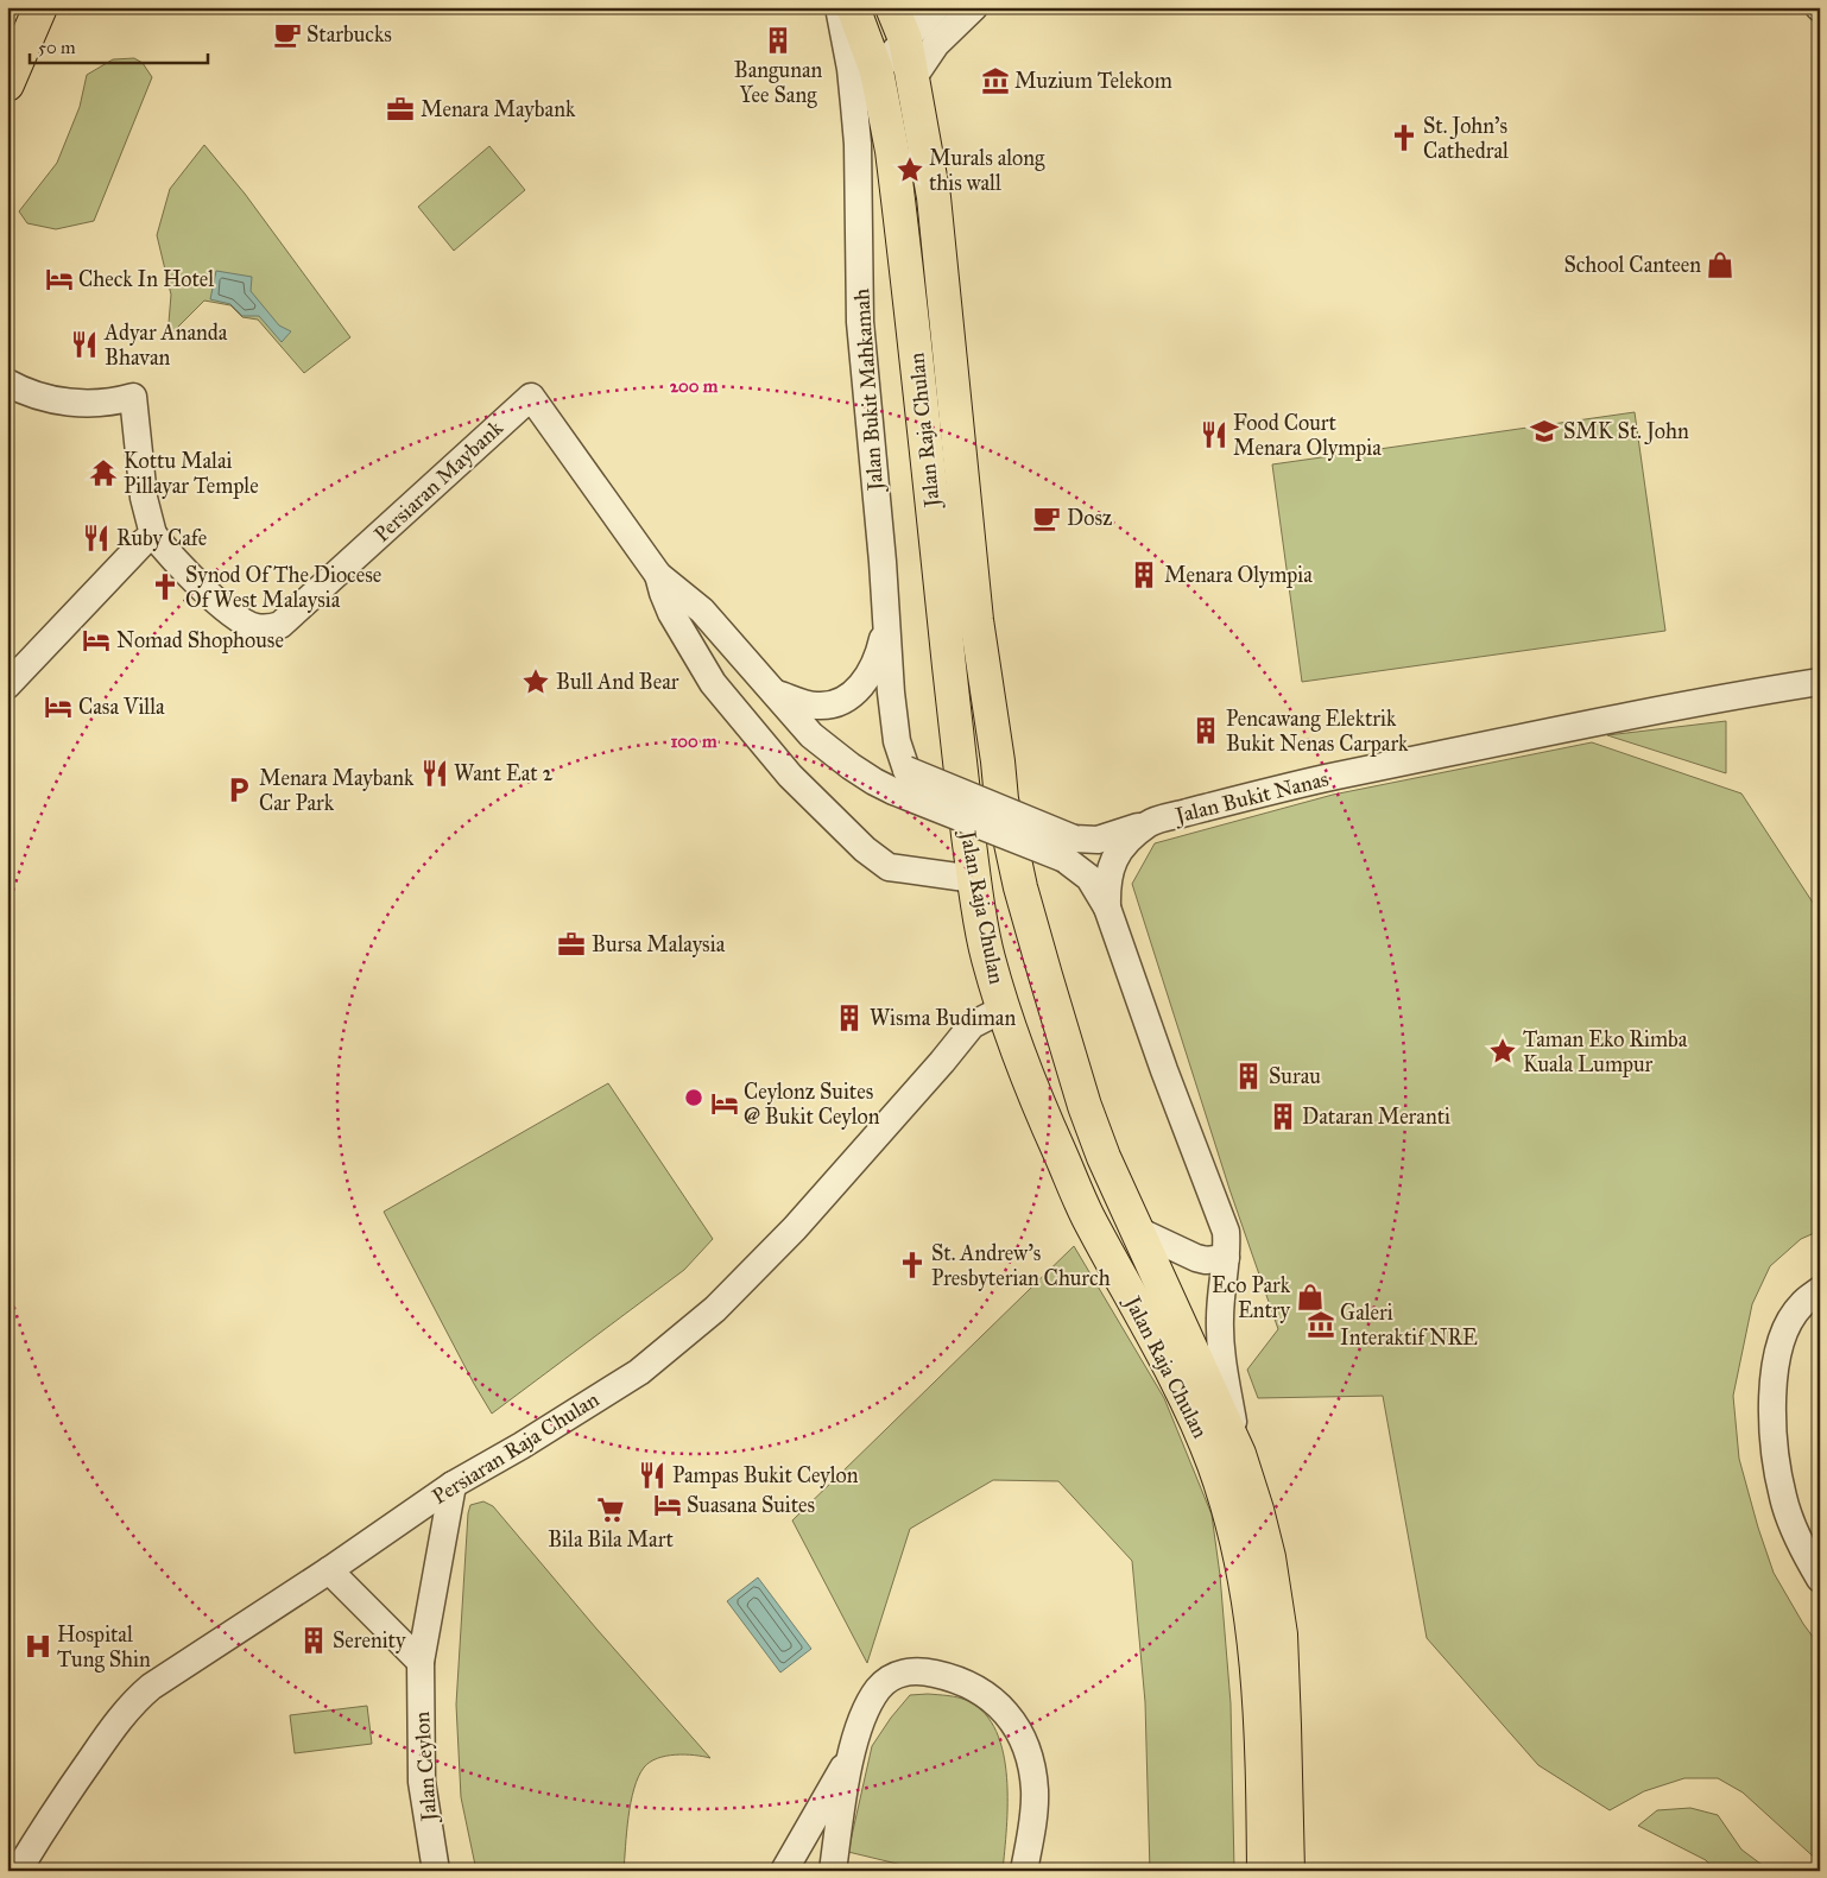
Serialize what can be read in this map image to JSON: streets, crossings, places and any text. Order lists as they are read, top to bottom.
{
  "streets": {
    "main road": ["Jalan Raja Chulan"],
    "street": [
      "Jalan Bukit Mahkamah",
      "Persiaran Maybank",
      "Jalan Bukit Nanas",
      "Persiaran Raja Chulan",
      "Jalan Ceylon"
    ]
  },
  "crossings": [
    ["Jalan Bukit Mahkamah", "Persiaran Maybank"],
    ["Jalan Raja Chulan", "Persiaran Maybank"],
    ["Jalan Raja Chulan", "Jalan Bukit Nanas"],
    ["Jalan Raja Chulan", "Persiaran Raja Chulan"],
    ["Persiaran Maybank", "Jalan Bukit Nanas"],
    ["Persiaran Raja Chulan", "Jalan Ceylon"]
  ],
  "places": {
    "cafe": ["Starbucks", "Dosz"],
    "building": [
      "Bangunan Yee Sang",
      "Menara Olympia",
      "Pencawang Elektrik Bukit Nenas Carpark",
      "Wisma Budiman",
      "Surau",
      "Dataran Meranti",
      "Serenity"
    ],
    "museum": ["Muzium Telekom", "Galeri Interaktif NRE"],
    "office": ["Menara Maybank", "Bursa Malaysia"],
    "church": ["St. John's Cathedral", "Synod Of The Diocese Of West Malaysia", "St. Andrew's Presbyterian Church"],
    "place": ["Murals along this wall", "Bull And Bear", "Taman Eko Rimba Kuala Lumpur"],
    "shop": ["School Canteen", "Eco Park Entry"],
    "hotel": [
      "Check In Hotel",
      "Nomad Shophouse",
      "Casa Villa",
      "Ceylonz Suites @ Bukit Ceylon",
      "Suasana Suites"
    ],
    "restaurant": [
      "Adyar Ananda Bhavan",
      "Food Court Menara Olympia",
      "Ruby Cafe",
      "Want Eat 2",
      "Pampas Bukit Ceylon"
    ],
    "school or university": ["SMK St. John"],
    "temple": ["Kottu Malai Pillayar Temple"],
    "parking": ["Menara Maybank Car Park"],
    "supermarket": ["Bila Bila Mart"],
    "hospital": ["Hospital Tung Shin"]
  },
  "scale_bar": "50 m",
  "rings": ["200 m", "100 m"]
}
